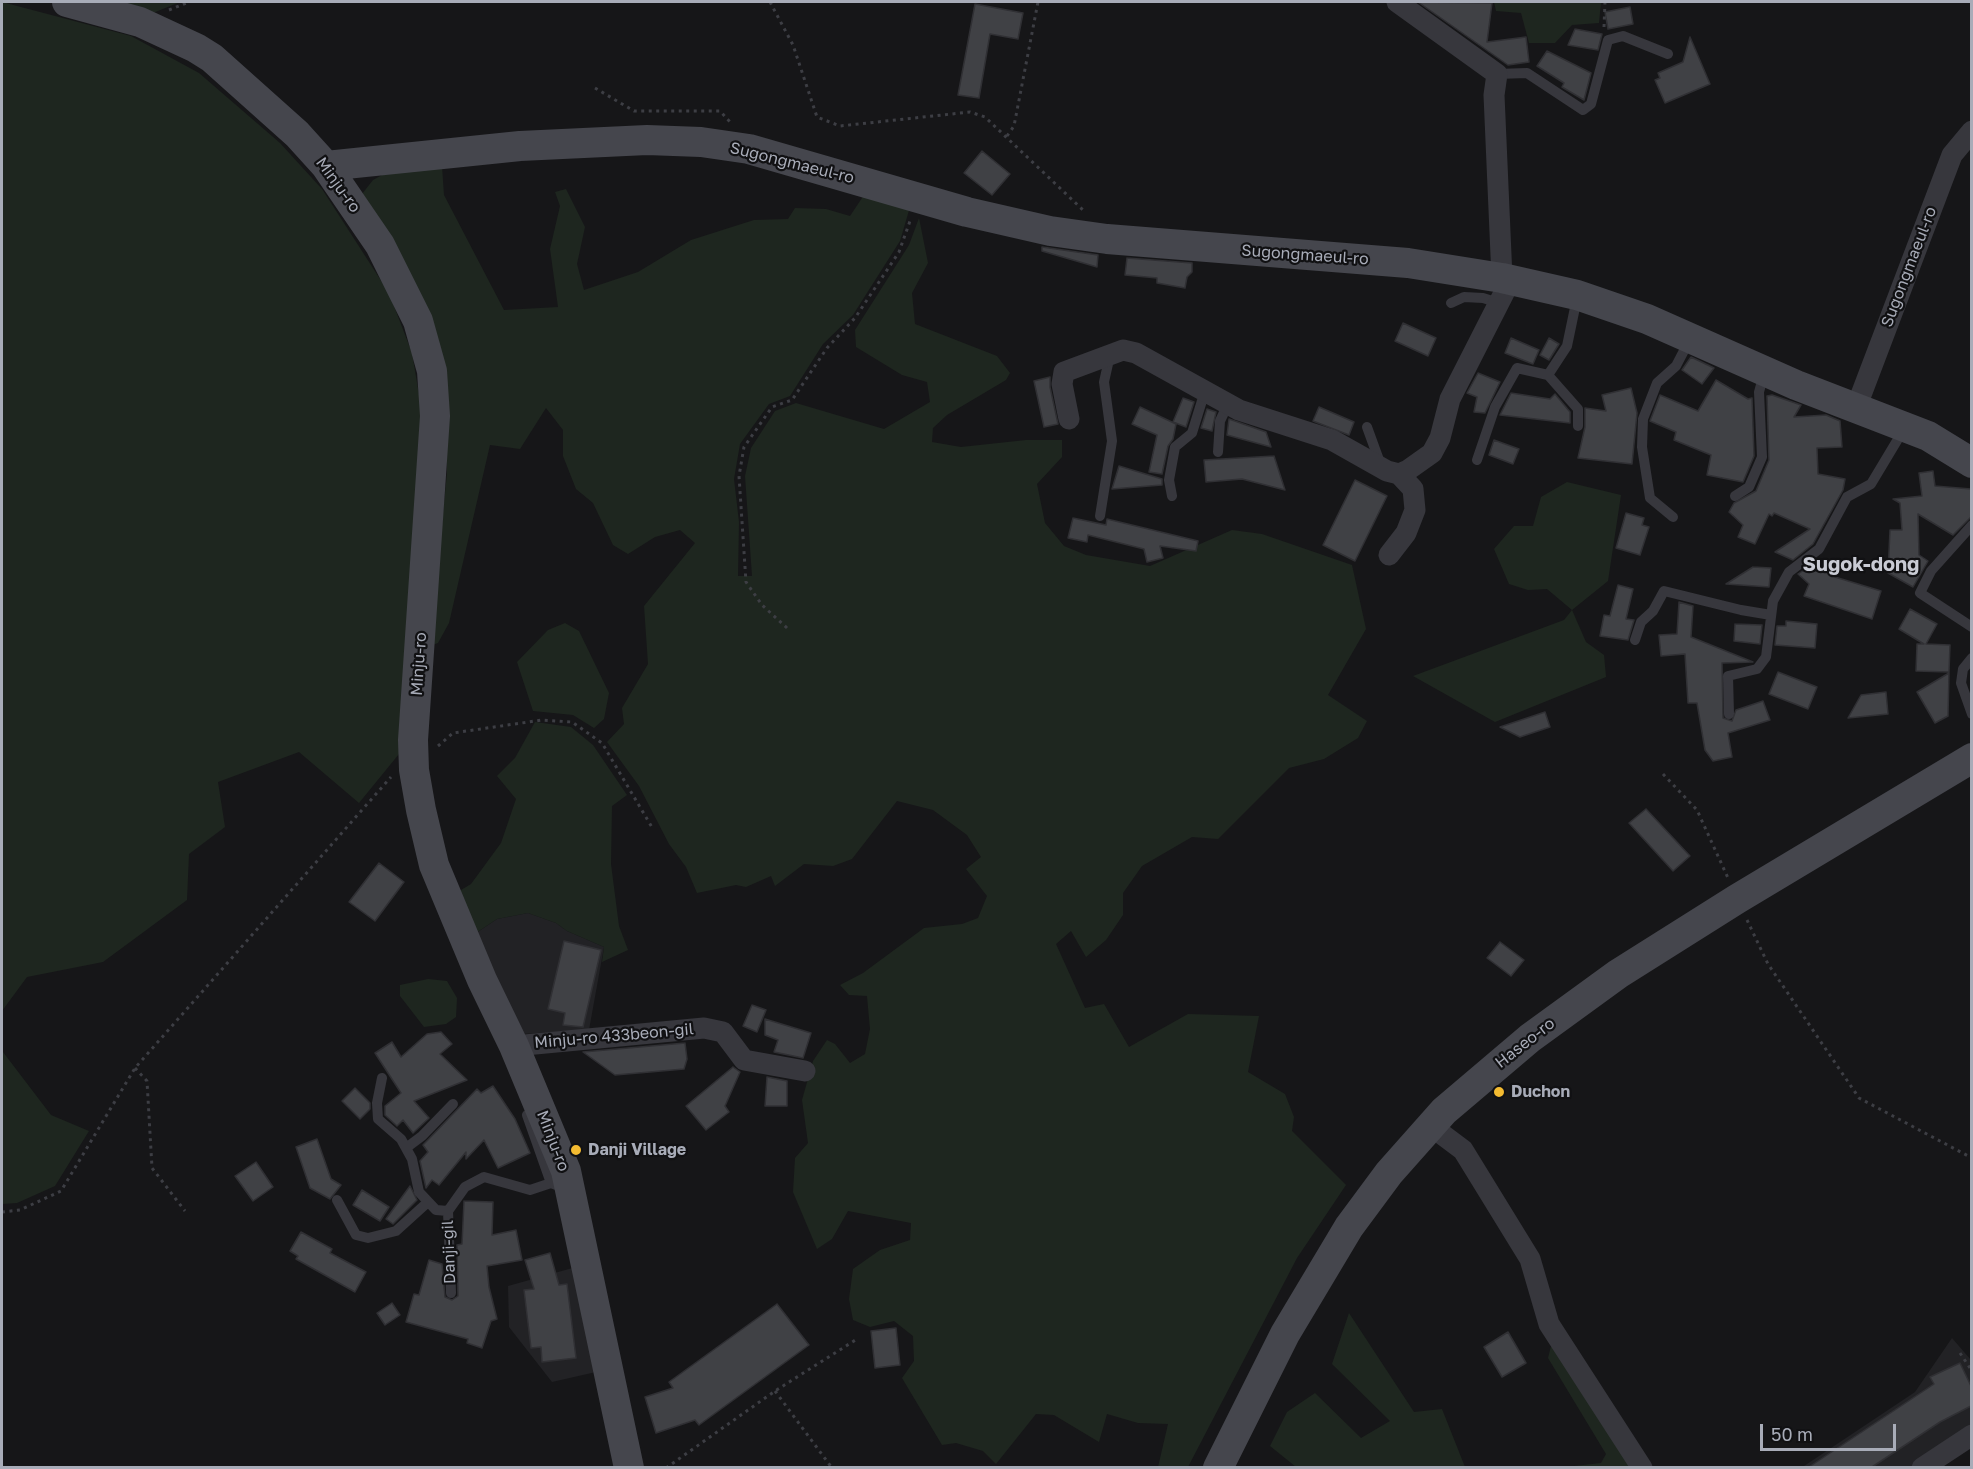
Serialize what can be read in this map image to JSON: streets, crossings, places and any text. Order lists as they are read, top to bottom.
{
  "streets": {
    "street": [
      "Sugongmaeul-ro",
      "Minju-ro",
      "Minju-ro 433beon-gil",
      "Haseo-ro"
    ],
    "lane": ["Danji-gil"]
  },
  "crossings": [
    ["Sugongmaeul-ro", "Minju-ro"],
    ["Minju-ro", "Minju-ro 433beon-gil"],
    ["Minju-ro", "Danji-gil"]
  ],
  "districts": ["Sugok-dong"],
  "places": ["Duchon", "Danji Village"],
  "scale_bar": "50 m"
}
